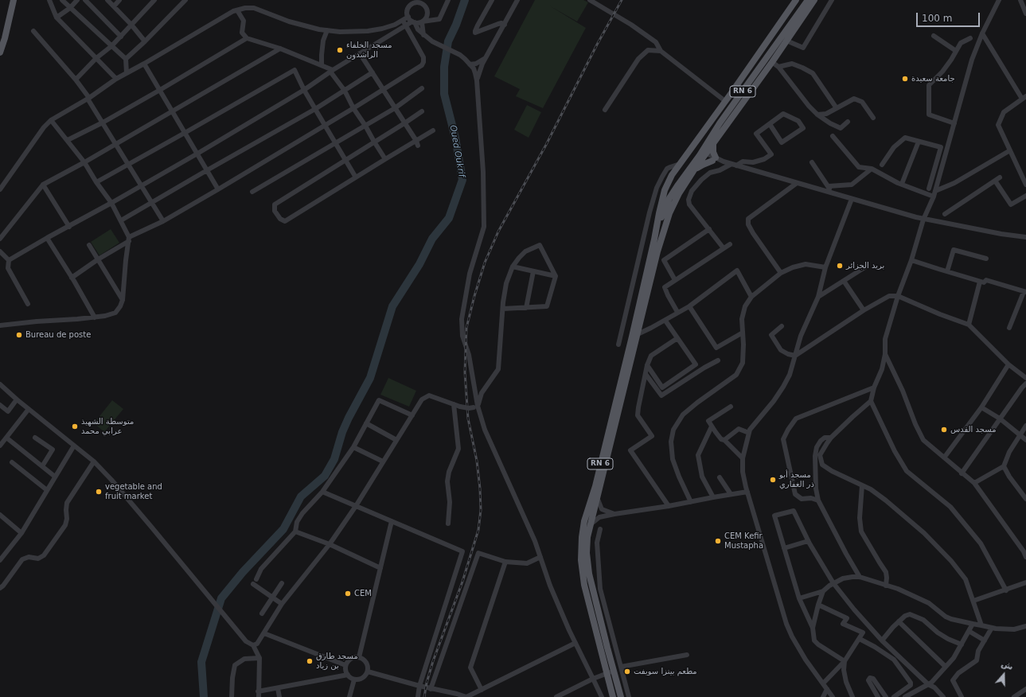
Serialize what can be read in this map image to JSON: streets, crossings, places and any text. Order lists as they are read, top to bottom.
{
  "streets": {
    "main road": ["RN 6"]
  },
  "water": ["Oued Oukrif"],
  "places": [
    "مسجد الخلفاء الراشدون",
    "جامعة سعيدة",
    "بريد الجزائر",
    "Bureau de poste",
    "متوسطة الشهيذ عرابي محمد",
    "مسجد القدس",
    "مسجد أبو ذر الغفاري",
    "vegetable and fruit market",
    "CEM Kefir Mustapha",
    "CEM",
    "مسجد طارق بن زياد",
    "مطعم بيتزا سويفت"
  ],
  "scale_bar": "100 m",
  "north": "top"
}
